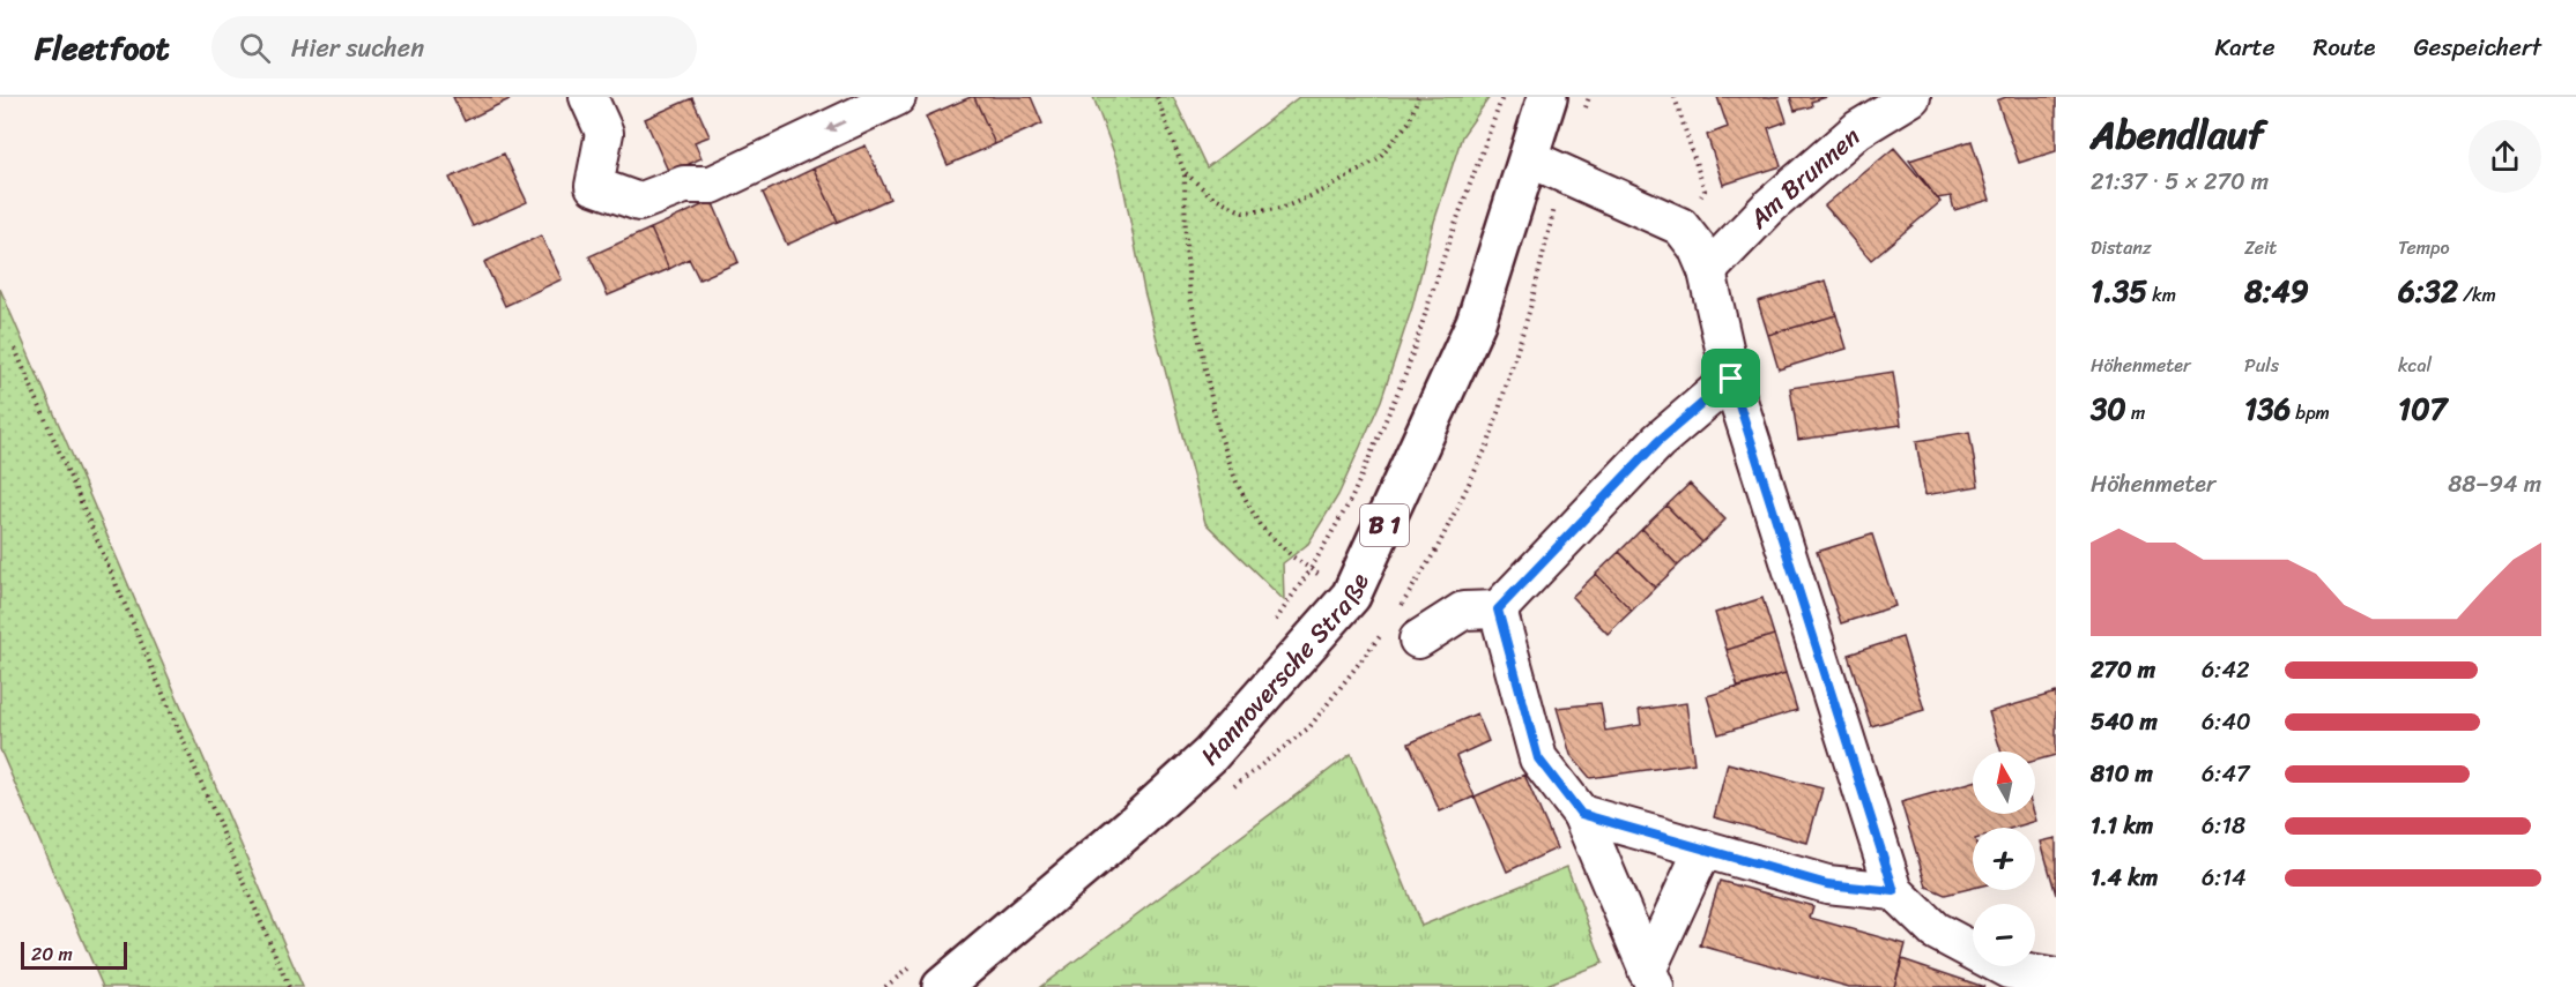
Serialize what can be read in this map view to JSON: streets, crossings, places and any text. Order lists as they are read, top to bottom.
{
  "streets": {
    "main road": ["B 1", "Hannoversche Straße"],
    "street": ["Am Brunnen"]
  },
  "scale_bar": "20 m",
  "north": "top",
  "page": {
    "header": "Fleetfoot",
    "search": "Hier suchen",
    "nav": ["Karte", "Route", "Gespeichert"],
    "heading": ["Abendlauf", "21:37 · 5 × 270 m"],
    "stats": [
      ["Distanz", "1.35 km"],
      ["Zeit", "8:49"],
      ["Tempo", "6:32 /km"],
      ["Höhenmeter", "30 m"],
      ["Puls", "136 bpm"],
      ["kcal", "107"]
    ],
    "chart": ["Höhenmeter", "88–94 m"],
    "list": [
      {
        "name": "270 m",
        "note": "6:42"
      },
      {
        "name": "540 m",
        "note": "6:40"
      },
      {
        "name": "810 m",
        "note": "6:47"
      },
      {
        "name": "1.1 km",
        "note": "6:18"
      },
      {
        "name": "1.4 km",
        "note": "6:14"
      }
    ],
    "map_buttons": ["+", "−"],
    "scale": "20 m"
  }
}
